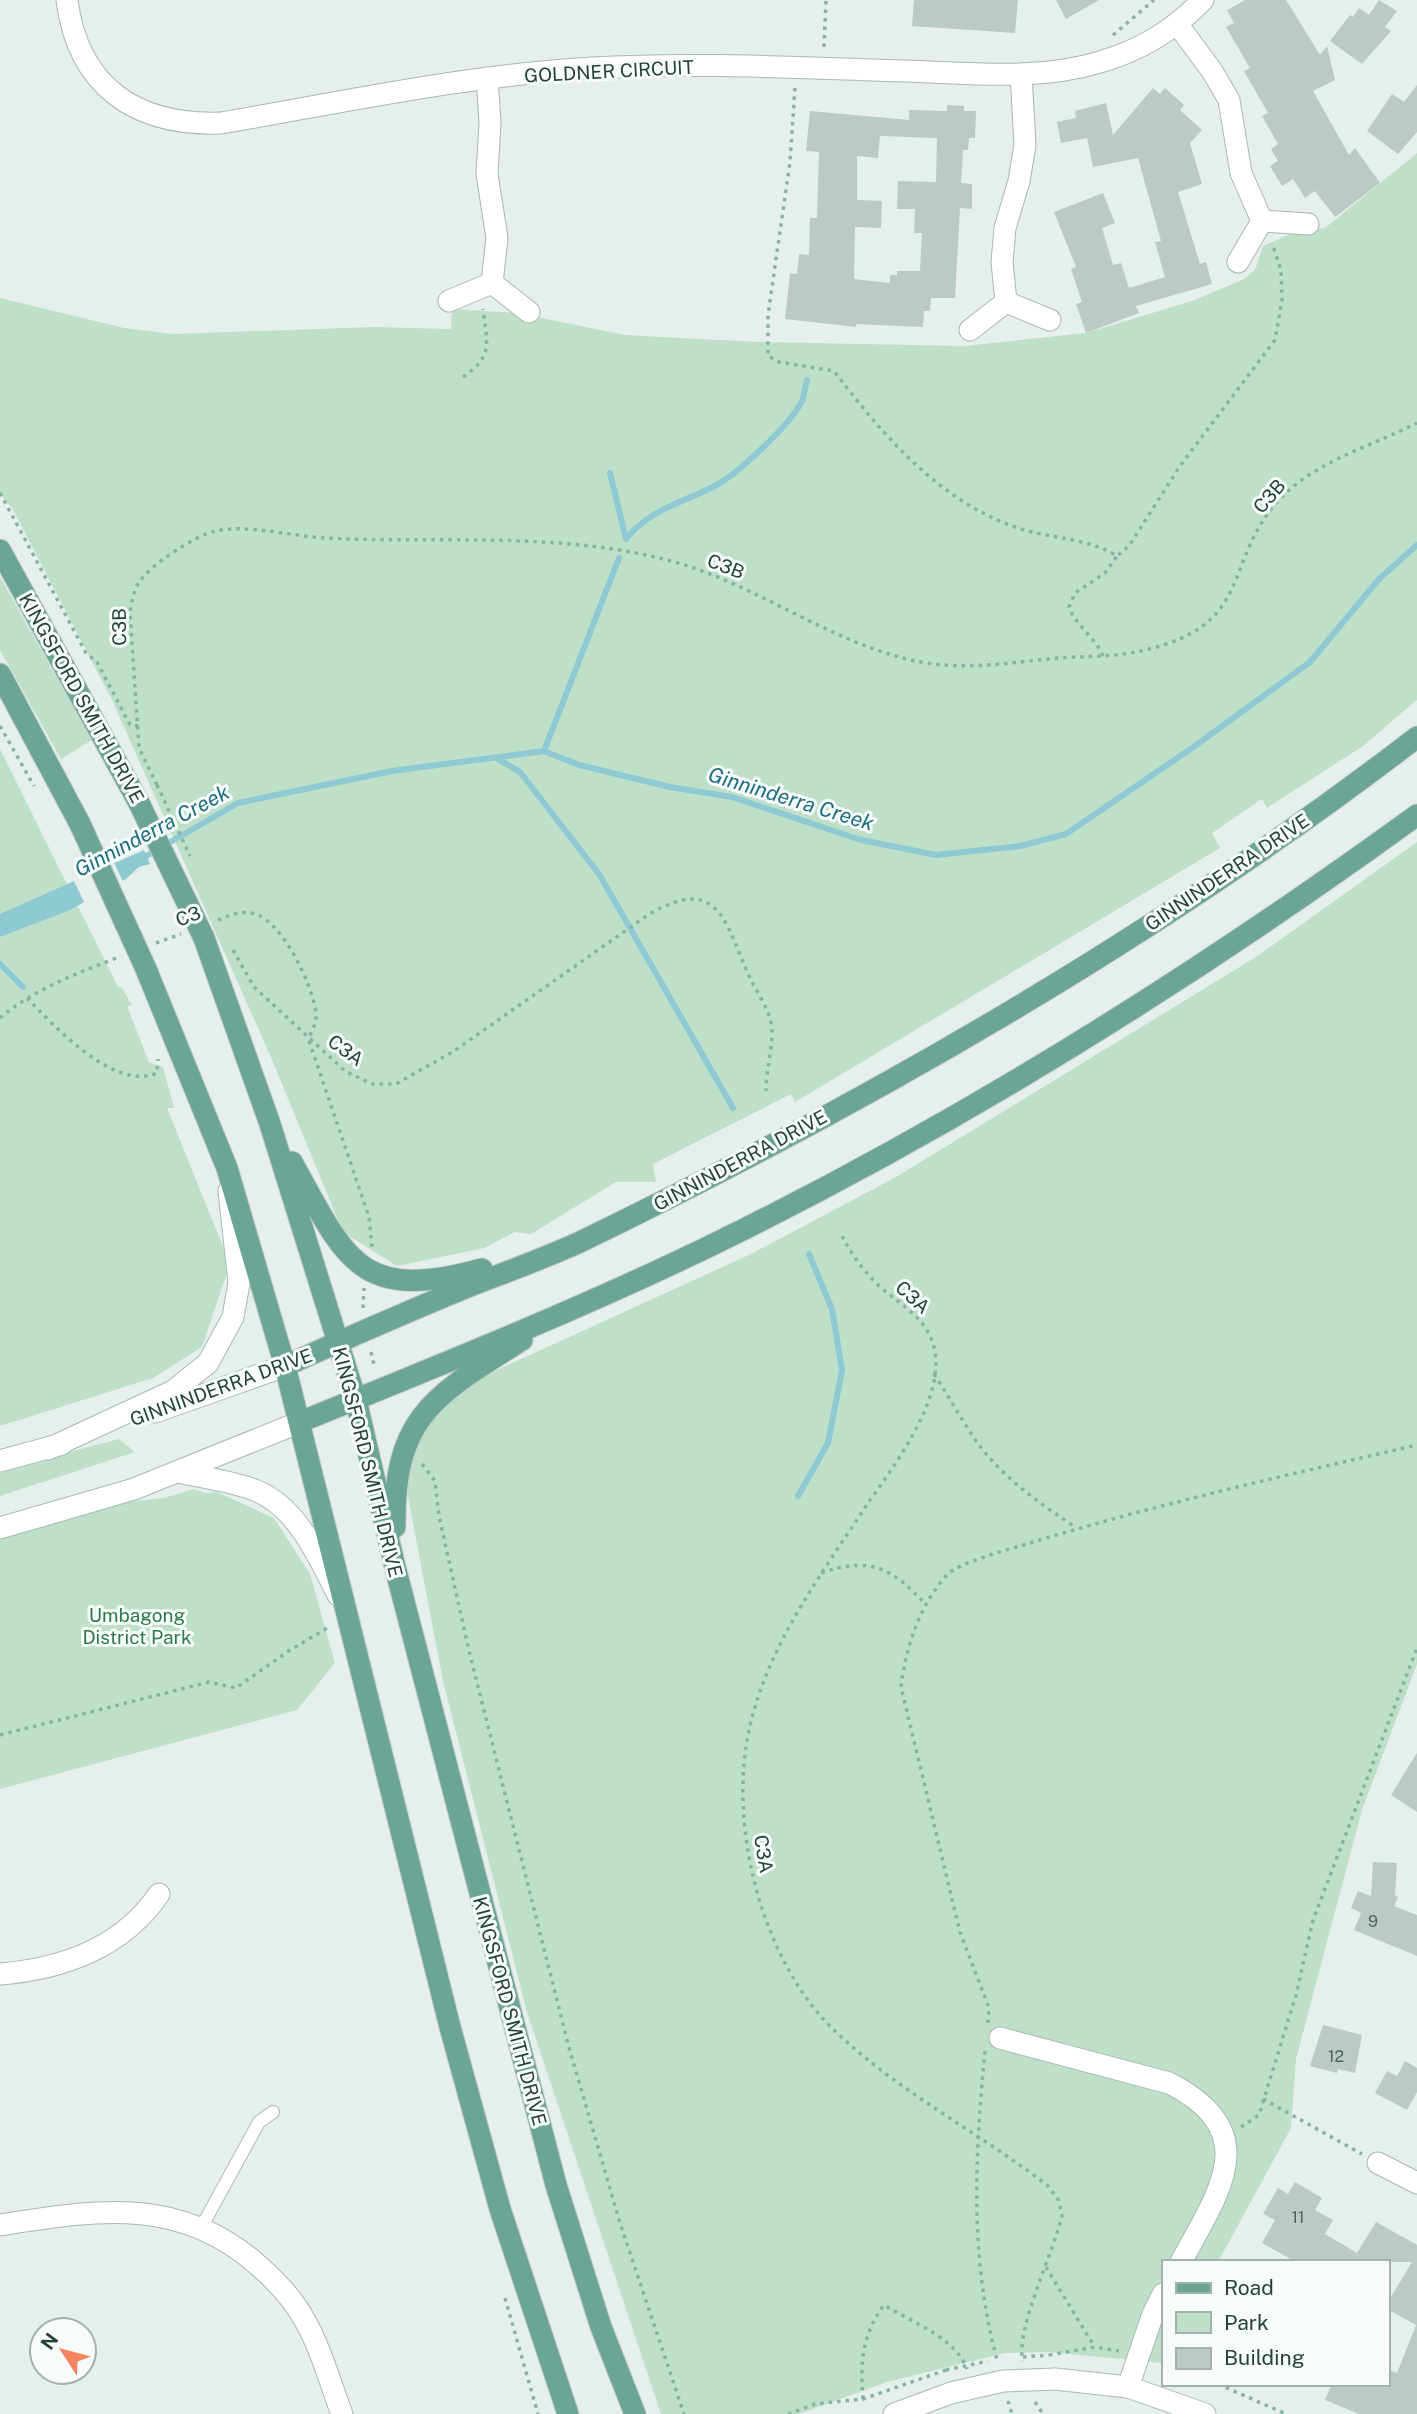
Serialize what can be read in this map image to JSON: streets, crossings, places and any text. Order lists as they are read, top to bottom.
{
  "streets": {
    "main road": ["KINGSFORD SMITH DRIVE", "GINNINDERRA DRIVE"],
    "street": ["GOLDNER CIRCUIT"],
    "path": ["C3B", "C3", "C3A"]
  },
  "crossings": [
    ["KINGSFORD SMITH DRIVE", "GINNINDERRA DRIVE"],
    ["KINGSFORD SMITH DRIVE", "C3"],
    ["C3", "C3A"]
  ],
  "water": ["Ginninderra Creek"],
  "parks": ["Umbagong District Park"],
  "house_numbers": ["9", "12", "11"],
  "legend": ["Road", "Park", "Building"],
  "north": "top left"
}
